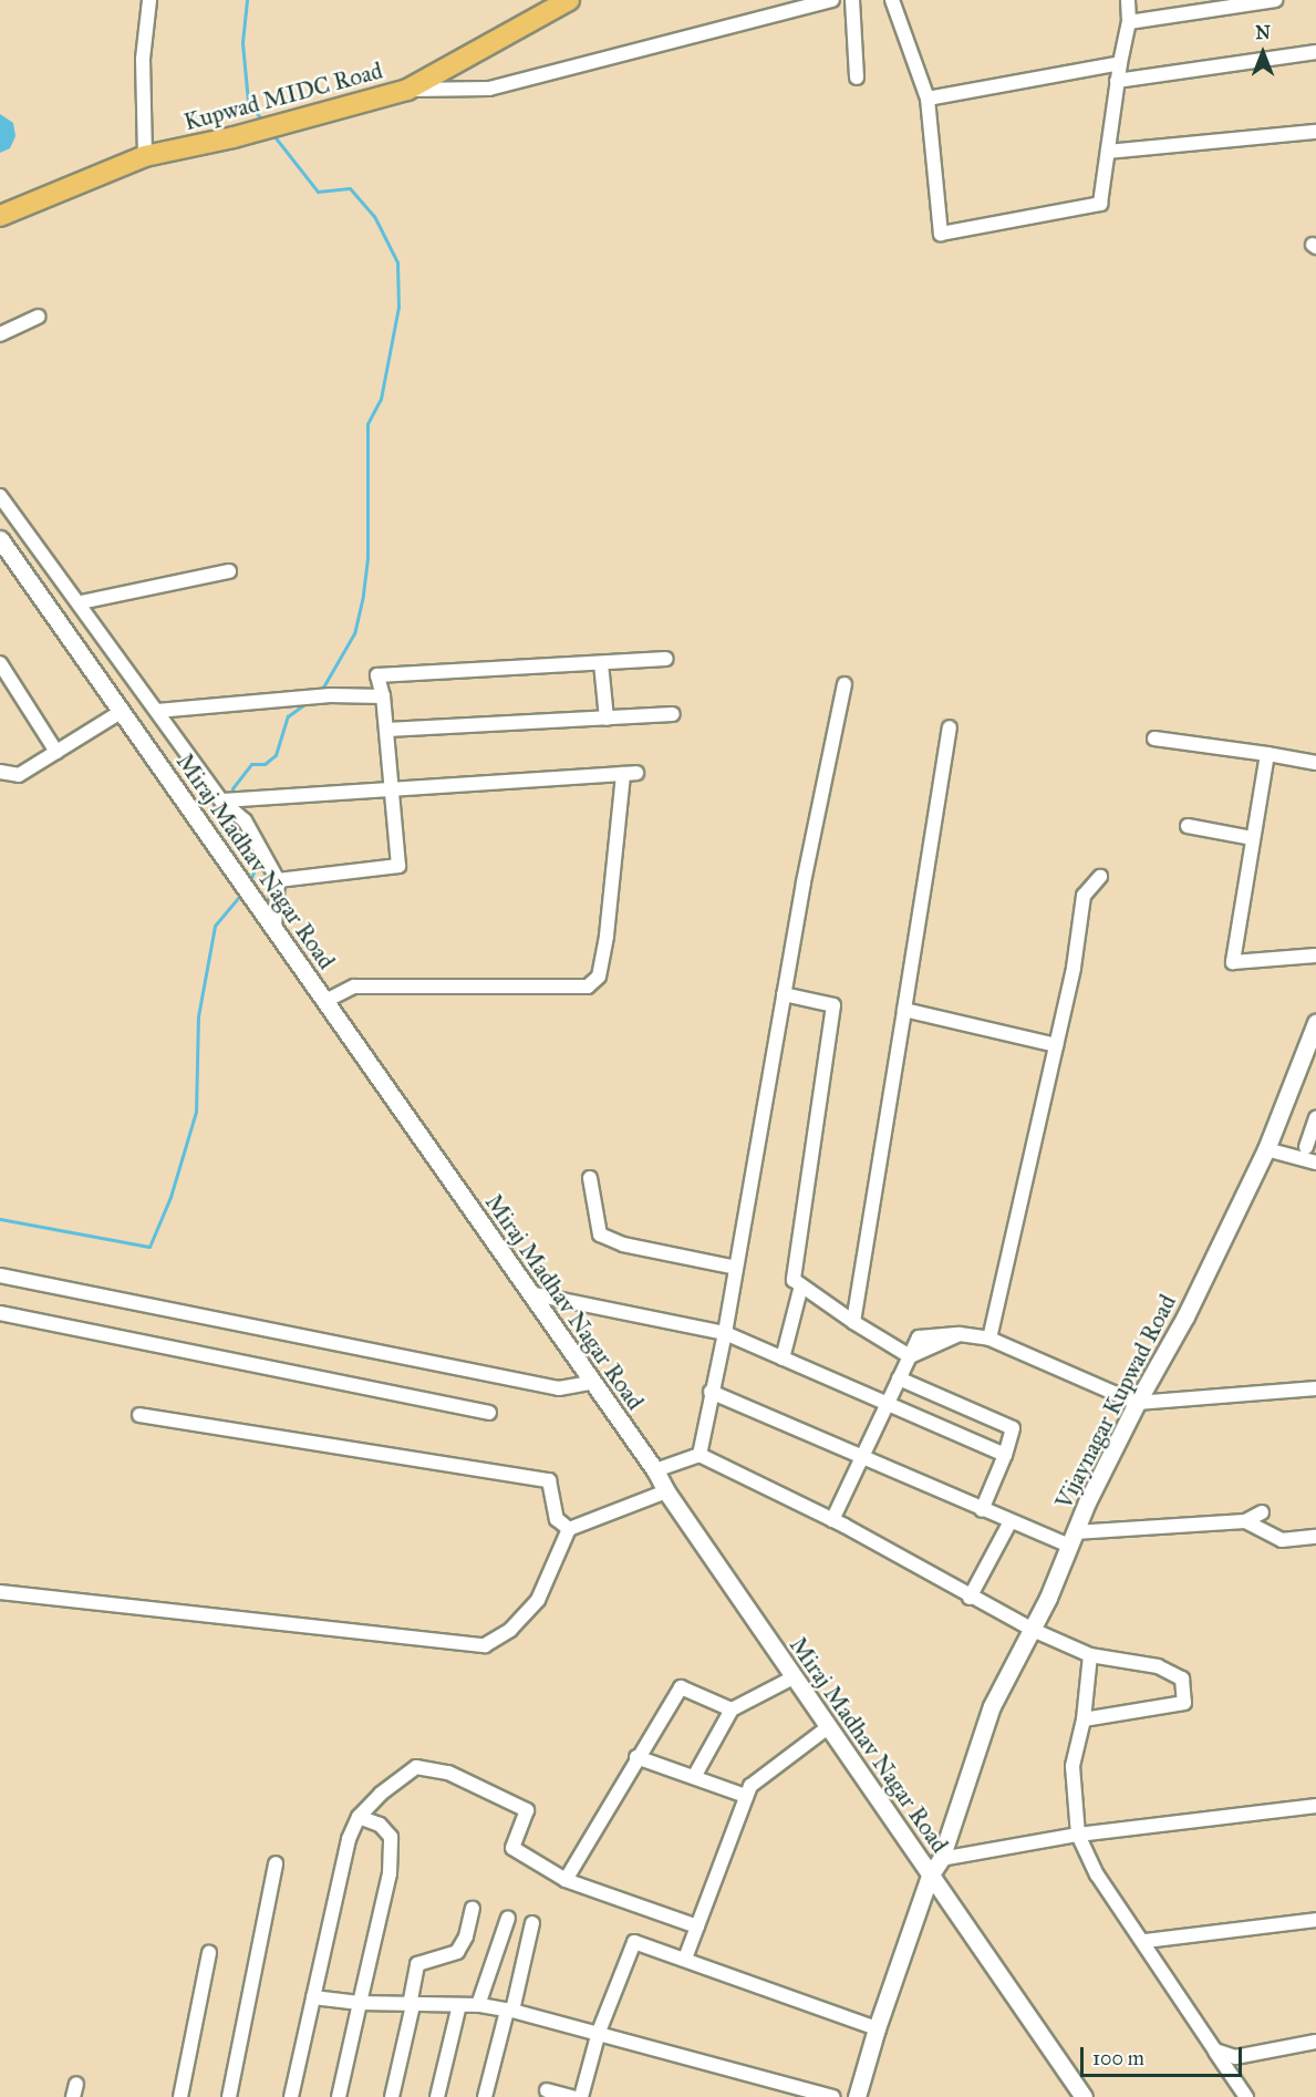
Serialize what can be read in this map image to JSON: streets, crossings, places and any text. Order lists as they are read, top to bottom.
{
  "streets": {
    "main road": ["Kupwad MIDC Road"],
    "street": ["Miraj Madhav Nagar Road", "Vijaynagar Kupwad Road"]
  },
  "crossings": [
    ["Miraj Madhav Nagar Road", "Vijaynagar Kupwad Road"]
  ],
  "scale_bar": "100 m",
  "north": "top"
}
